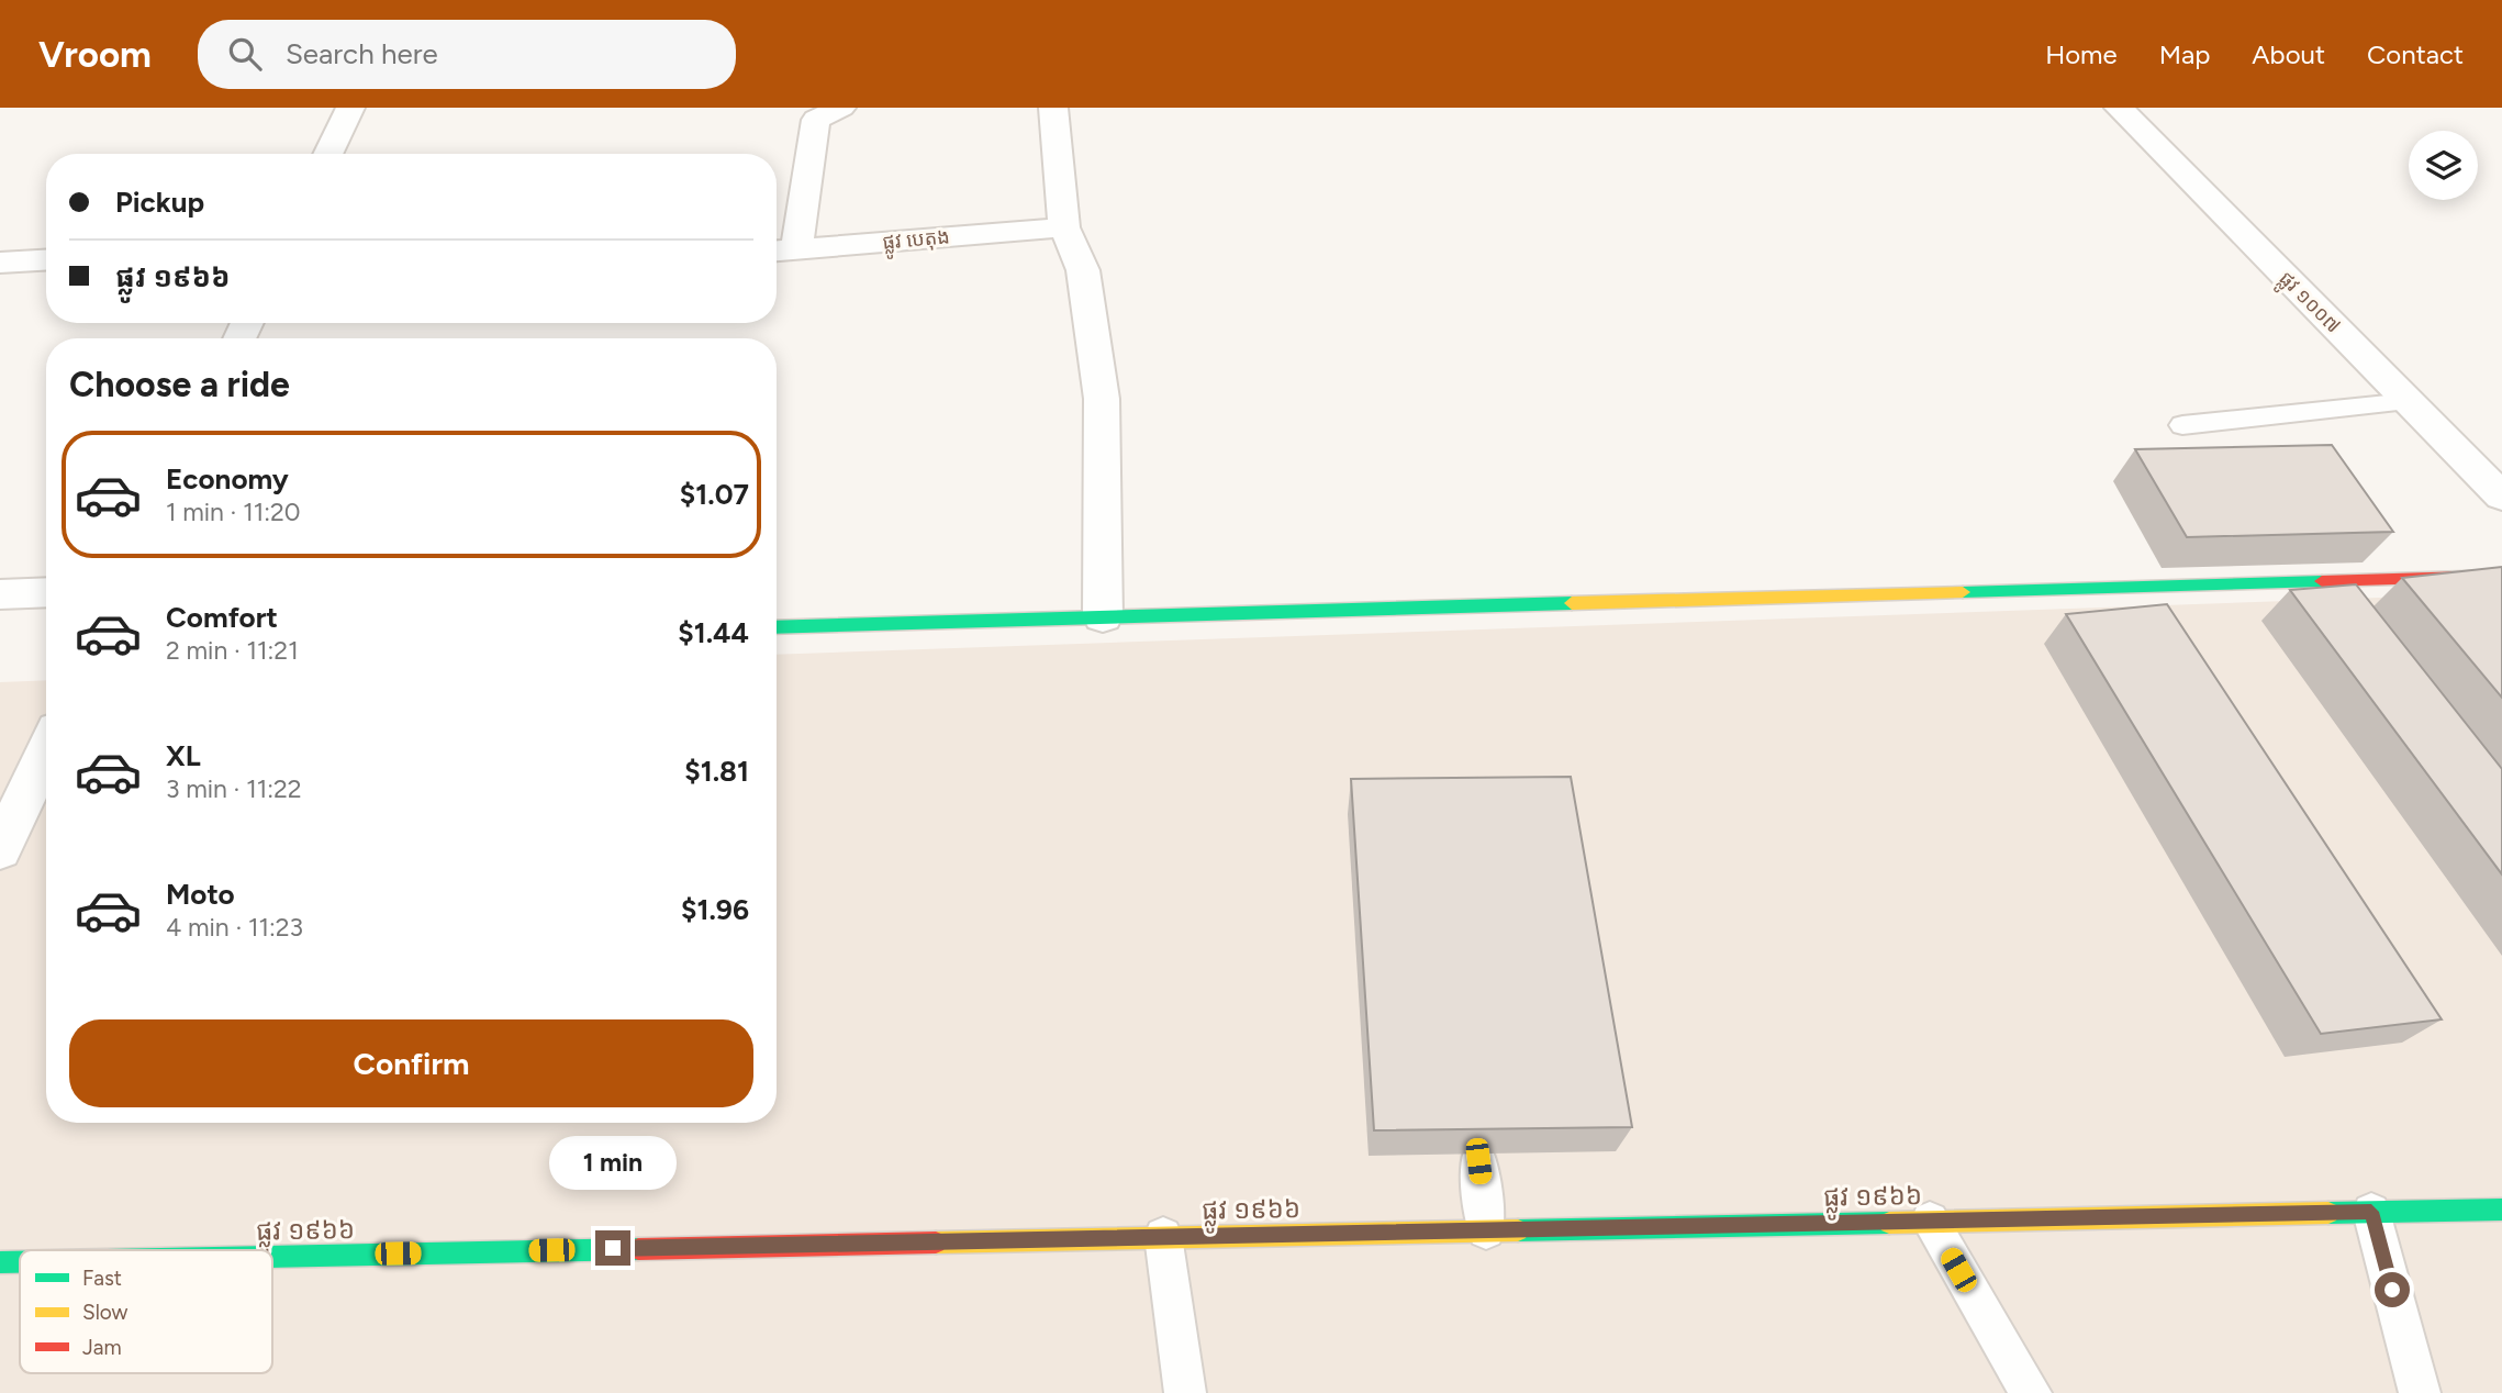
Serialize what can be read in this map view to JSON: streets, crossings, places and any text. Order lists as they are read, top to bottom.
{
  "streets": {
    "street": ["ផ្លូវ បេតុង", "ផ្លូវ ១០០៧", "ផ្លូវ ១៩៦៦"]
  },
  "legend": ["Fast", "Slow", "Jam"],
  "page": {
    "header": "Vroom",
    "search": "Search here",
    "nav": [
      "Home",
      "Map",
      "About",
      "Contact"
    ],
    "banner": ["Pickup", "ផ្លូវ ១៩៦៦"],
    "heading": "Choose a ride",
    "list": [
      {
        "name": "Economy",
        "note": "1 min · 11:20",
        "value": "$1.07"
      },
      {
        "name": "Comfort",
        "note": "2 min · 11:21",
        "value": "$1.44"
      },
      {
        "name": "XL",
        "note": "3 min · 11:22",
        "value": "$1.81"
      },
      {
        "name": "Moto",
        "note": "4 min · 11:23",
        "value": "$1.96"
      }
    ],
    "buttons": "Confirm",
    "bubble": "1 min"
  }
}
